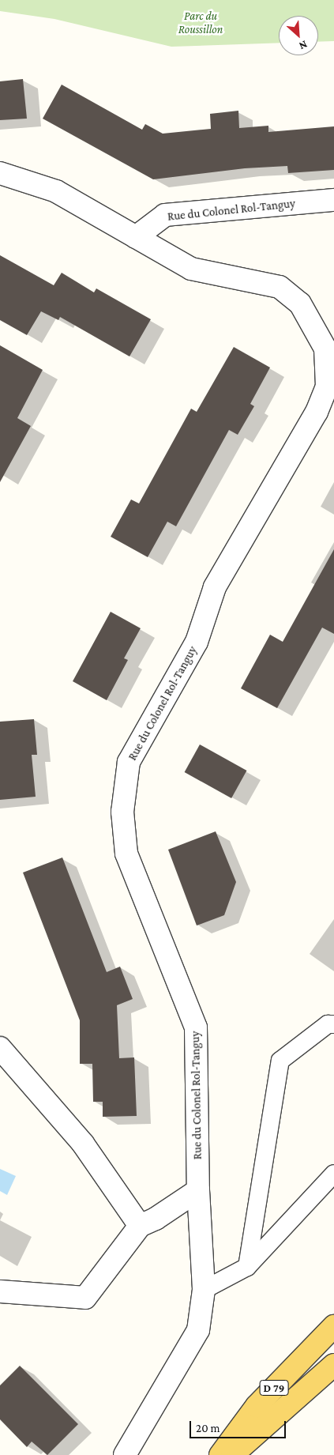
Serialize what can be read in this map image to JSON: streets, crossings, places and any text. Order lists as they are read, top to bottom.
{
  "streets": {
    "main road": ["D 79"],
    "street": ["Rue du Colonel Rol-Tanguy"]
  },
  "parks": ["Parc du Roussillon"],
  "scale_bar": "20 m",
  "north": "bottom right"
}
